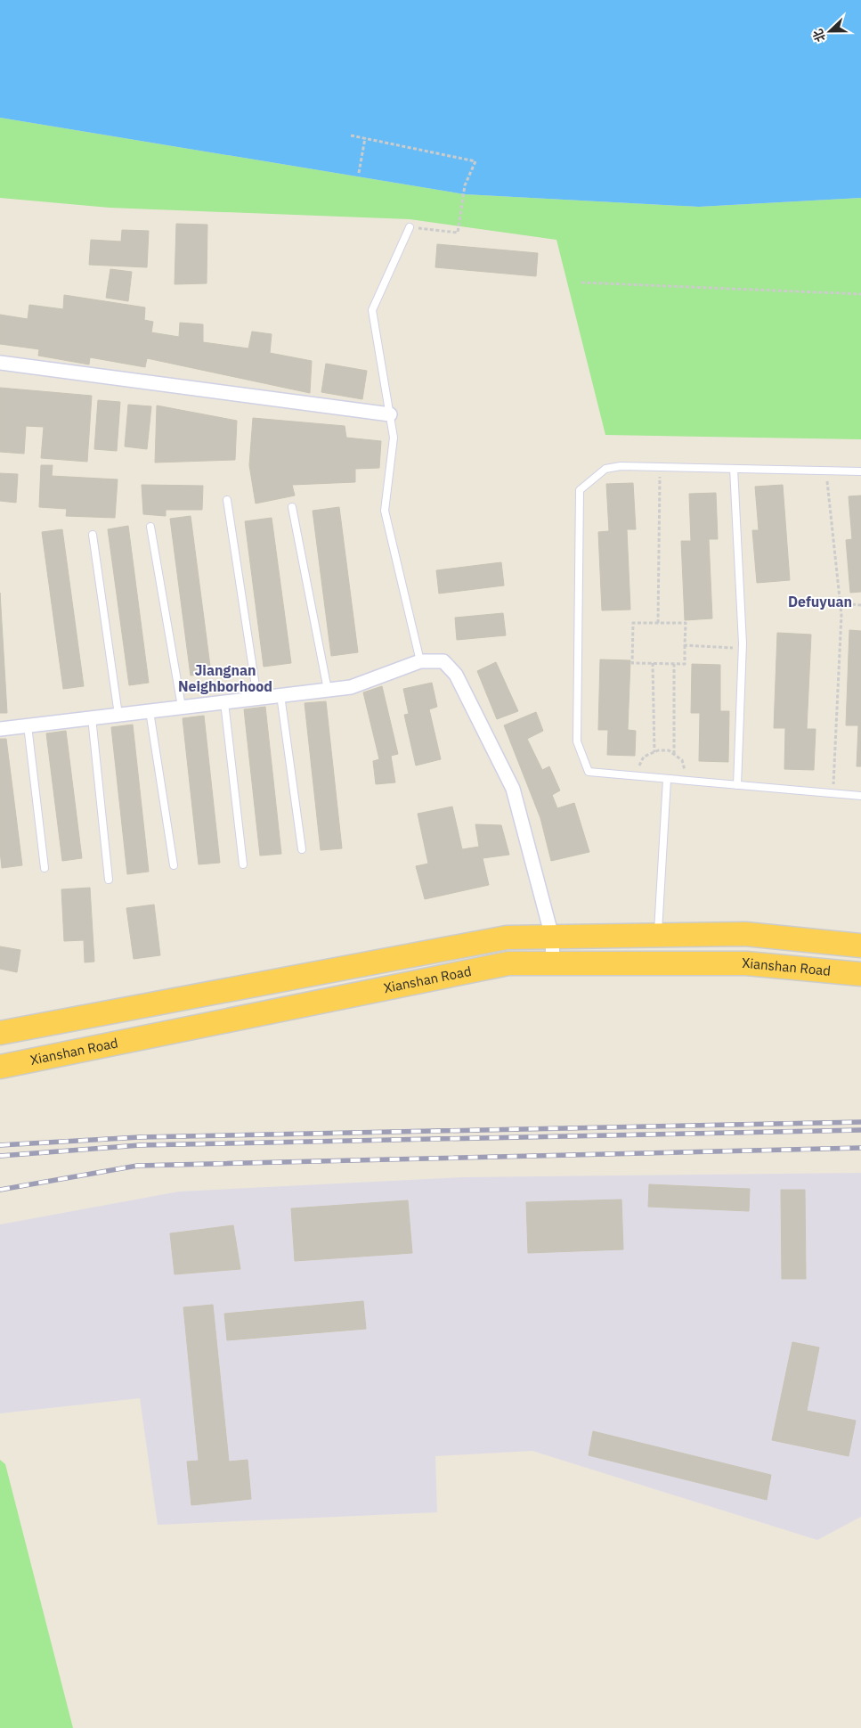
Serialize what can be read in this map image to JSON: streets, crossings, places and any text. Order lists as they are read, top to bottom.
{
  "streets": {
    "highway": ["Xianshan Road"]
  },
  "districts": ["Defuyuan", "Jiangnan Neighborhood"],
  "north": "left"
}
